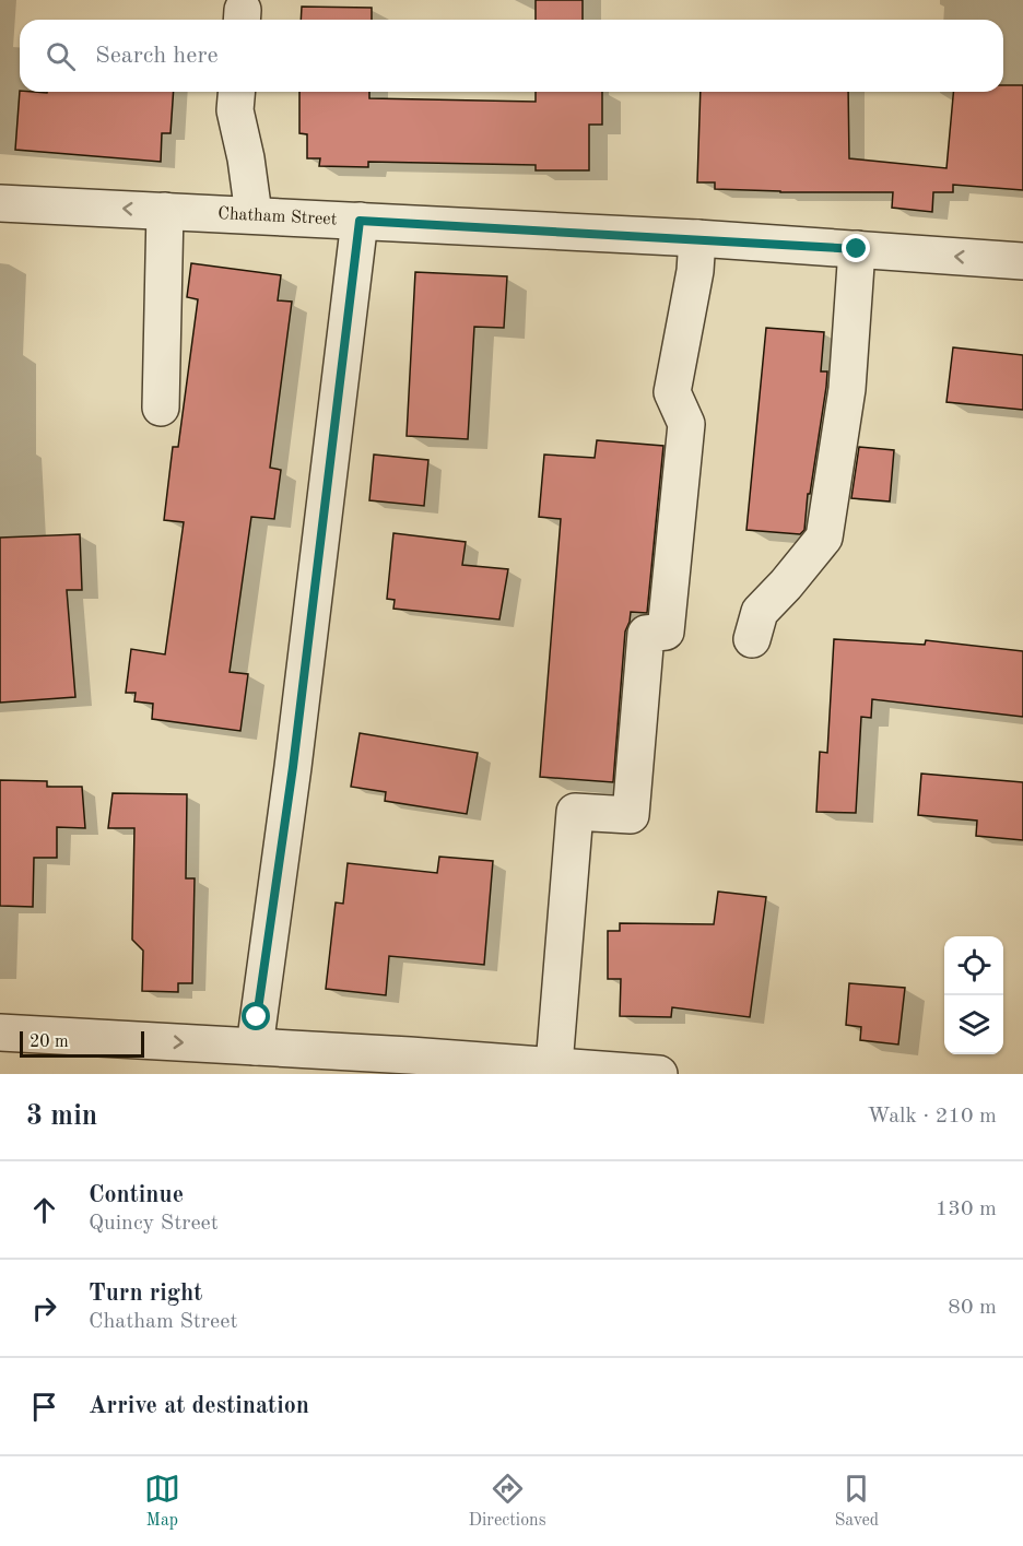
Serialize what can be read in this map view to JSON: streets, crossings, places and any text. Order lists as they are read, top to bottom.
{
  "streets": {
    "street": ["Chatham Street"]
  },
  "scale_bar": "20 m",
  "page": {
    "search": "Search here",
    "scale": "20 m",
    "heading": ["3 min", "Walk · 210 m"],
    "list": [
      ["Continue", "Quincy Street", "130 m"],
      ["Turn right", "Chatham Street", "80 m"],
      "Arrive at destination"
    ],
    "nav": ["Map", "Directions", "Saved"]
  }
}
